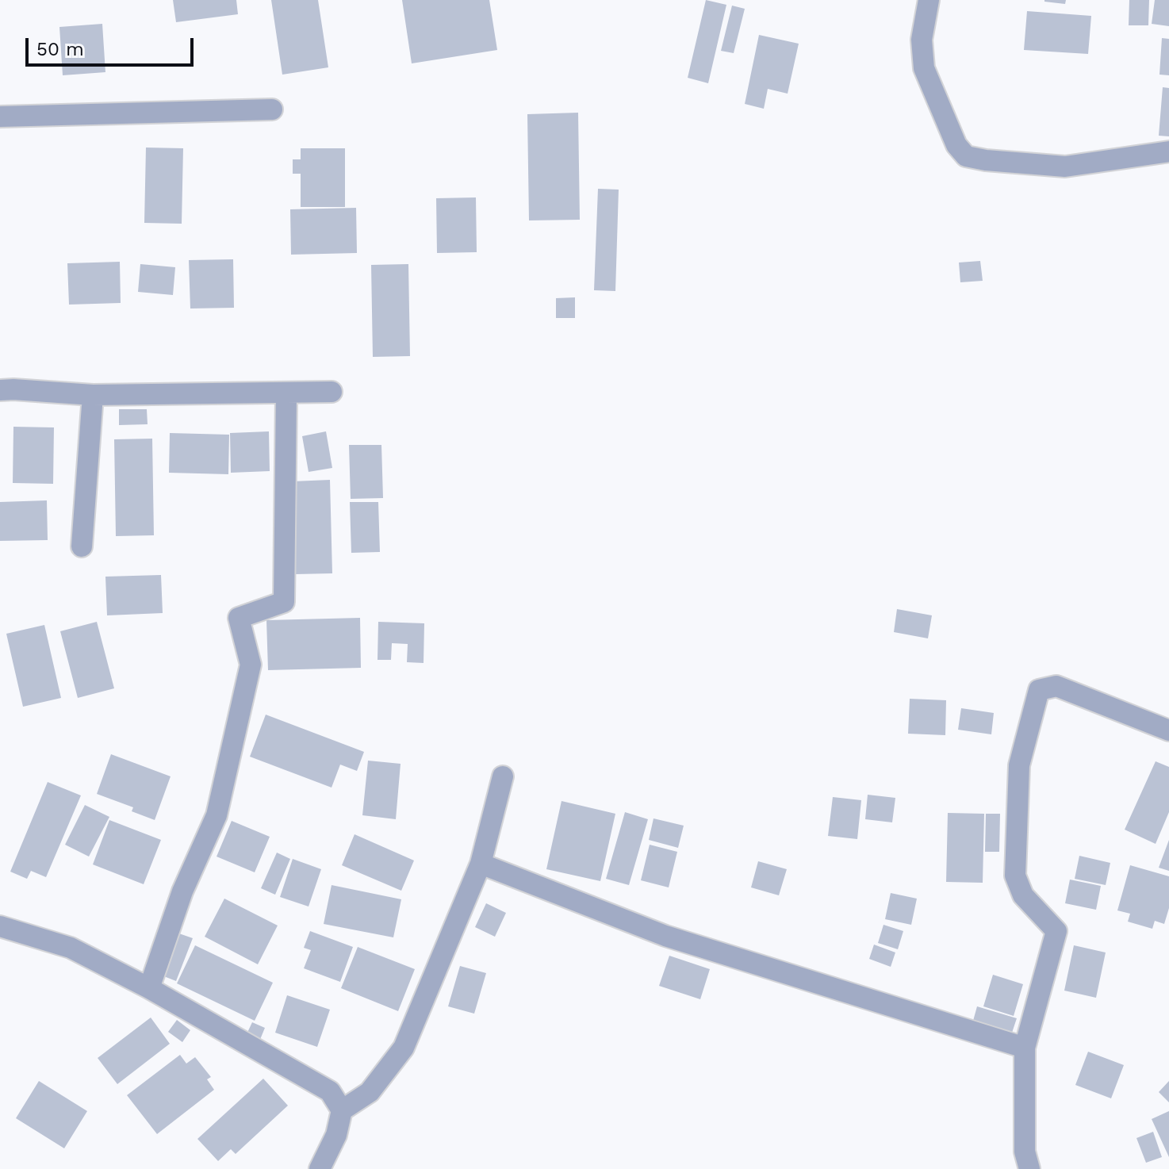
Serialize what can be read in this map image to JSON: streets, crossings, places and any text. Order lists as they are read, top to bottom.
{
  "scale_bar": "50 m"
}
